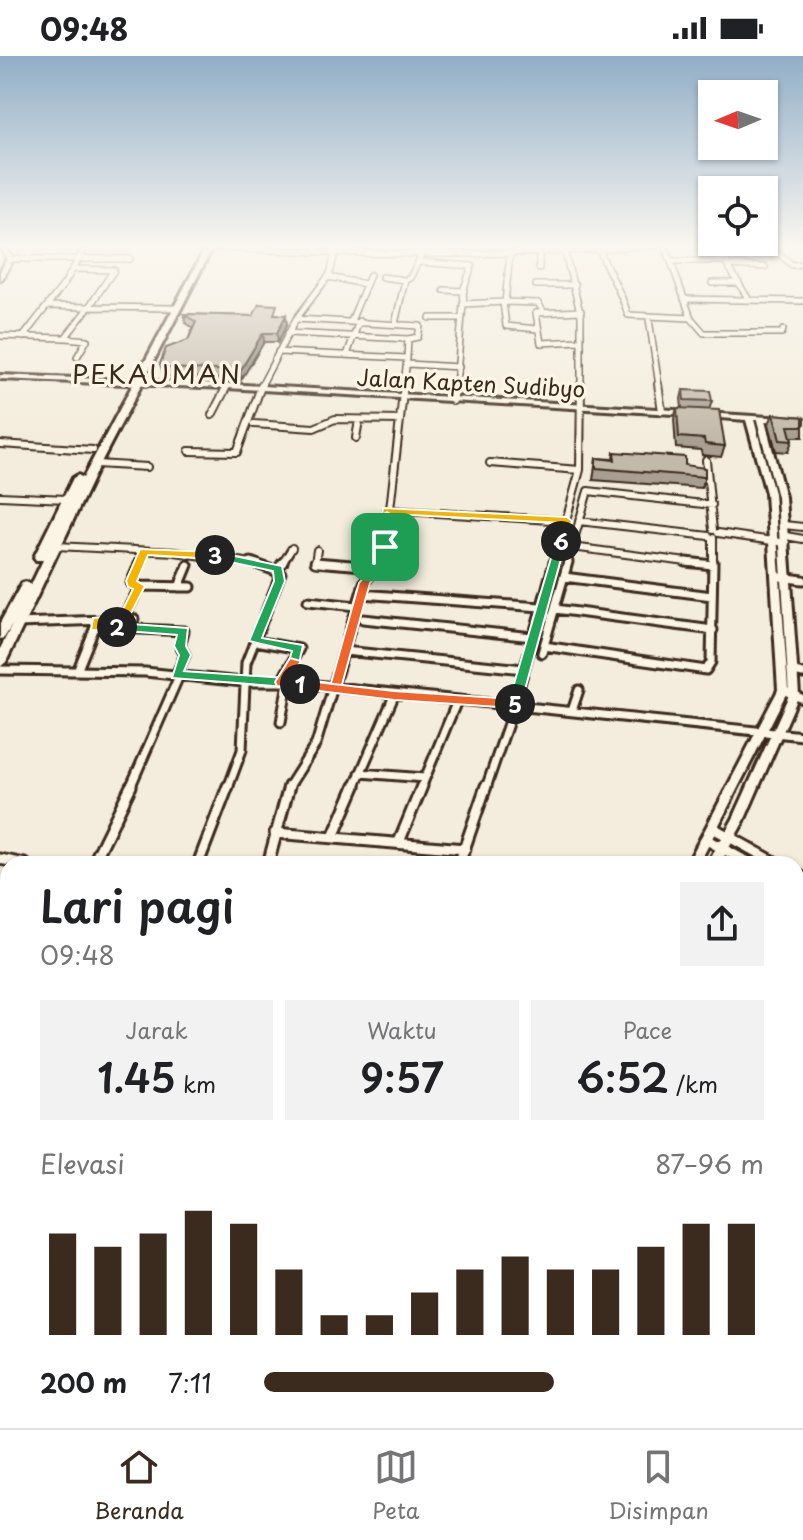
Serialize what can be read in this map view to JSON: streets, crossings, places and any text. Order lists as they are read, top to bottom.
{
  "streets": {
    "street": ["Jalan Kapten Sudibyo"]
  },
  "districts": ["PEKAUMAN"],
  "north": "left",
  "page": {
    "status": "09:48",
    "pins": [
      "6",
      "3",
      "2",
      "1",
      "5"
    ],
    "heading": ["Lari pagi", "09:48"],
    "stats": [
      ["Jarak", "1.45 km"],
      ["Waktu", "9:57"],
      ["Pace", "6:52 /km"]
    ],
    "chart": ["Elevasi", "87–96 m"],
    "list": [
      {
        "name": "200 m",
        "note": "7:11"
      }
    ],
    "tabs": ["Beranda", "Peta", "Disimpan"]
  }
}
